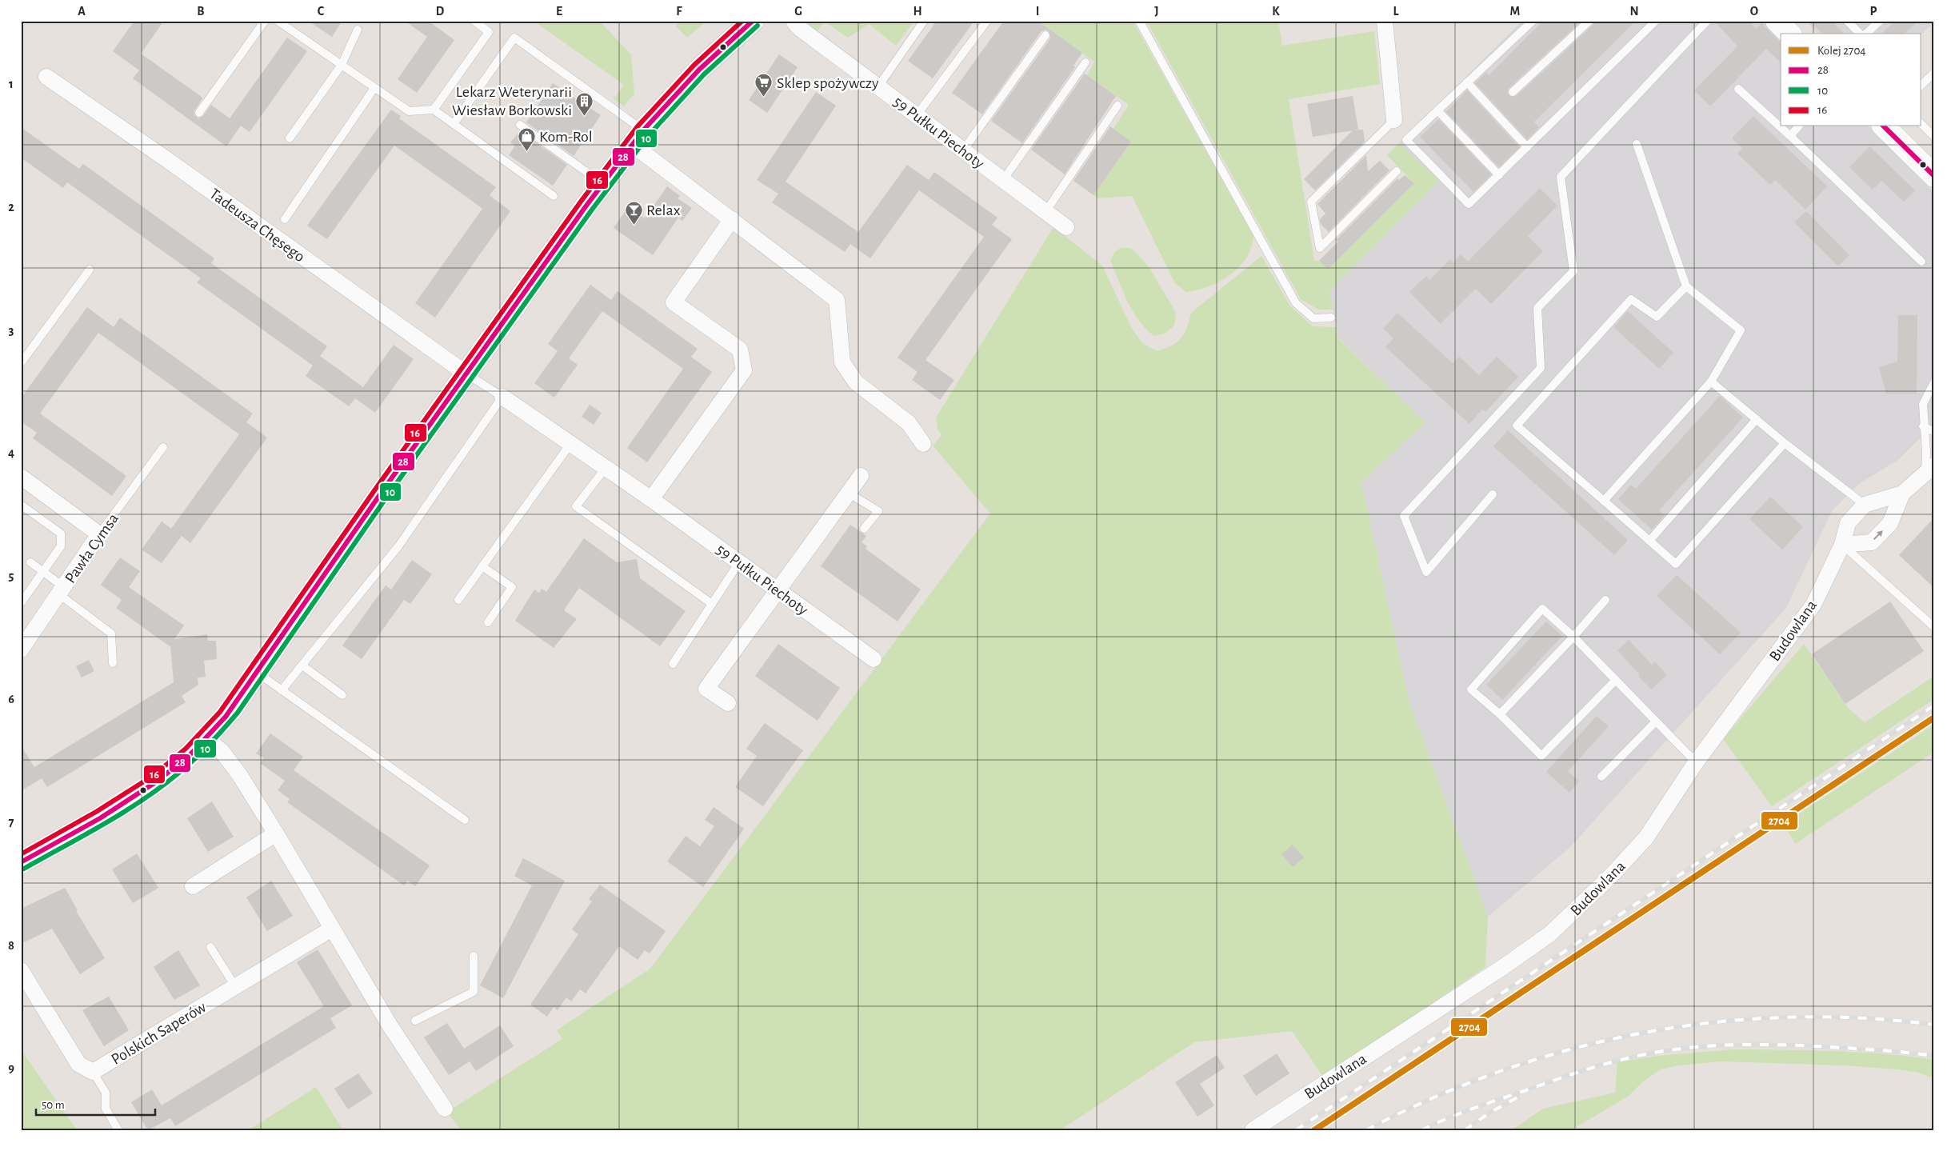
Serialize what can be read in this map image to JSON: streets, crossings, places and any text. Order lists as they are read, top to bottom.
{
  "streets": {
    "street": [
      "59 Pułku Piechoty",
      "Tadeusza Chęsego",
      "Pawła Cymsa",
      "Budowlana",
      "Polskich Saperów"
    ]
  },
  "places": {
    "supermarket": ["Sklep spożywczy"],
    "building": ["Lekarz Weterynarii Wiesław Borkowski"],
    "shop": ["Kom-Rol"],
    "bar": ["Relax"]
  },
  "lines": [
    "transit line 28",
    "transit line 16",
    "transit line 10",
    "rail line 2704"
  ],
  "legend": [
    "Kolej 2704",
    "28",
    "10",
    "16"
  ],
  "scale_bar": "50 m",
  "grid": {
    "columns": [
      "A",
      "B",
      "C",
      "D",
      "E",
      "F",
      "G",
      "H",
      "I",
      "J",
      "K",
      "L",
      "M",
      "N",
      "O",
      "P"
    ],
    "rows": [
      "1",
      "2",
      "3",
      "4",
      "5",
      "6",
      "7",
      "8",
      "9"
    ]
  }
}
